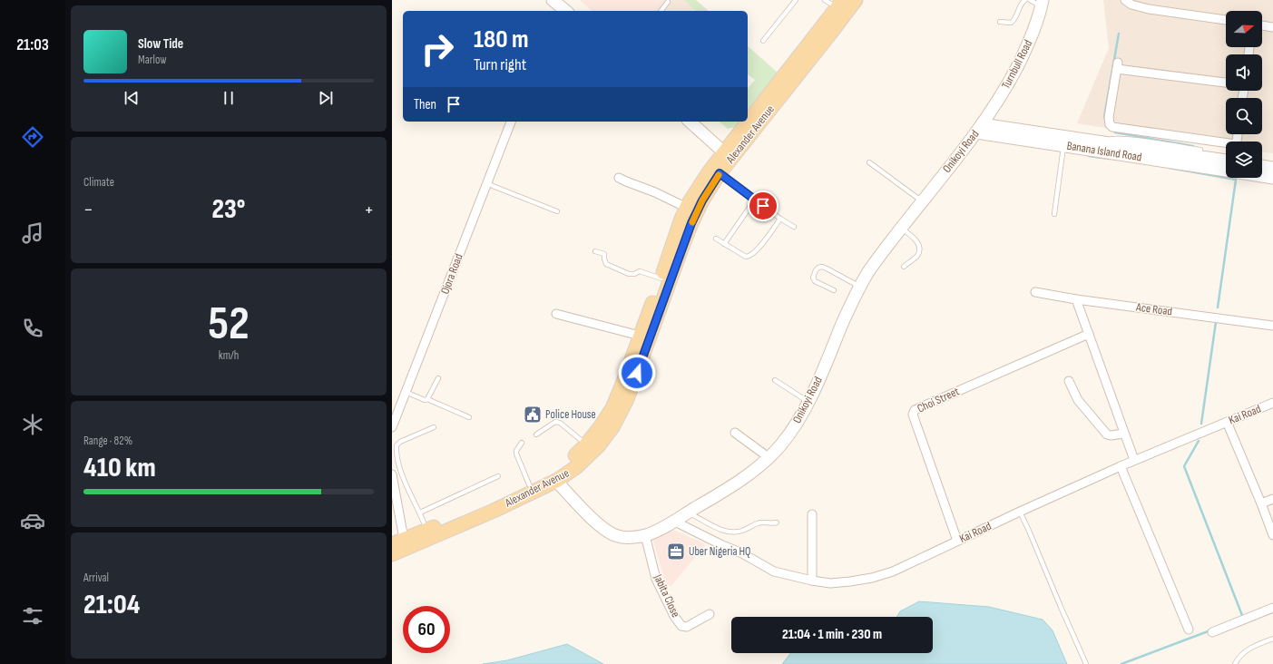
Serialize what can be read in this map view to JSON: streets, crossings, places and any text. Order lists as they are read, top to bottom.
{
  "streets": {
    "main road": ["Alexander Avenue"],
    "street": [
      "Turnbull Road",
      "Onikoyi Road",
      "Banana Island Road",
      "Ojora Road",
      "Ace Road",
      "Choi Street",
      "Kai Road",
      "Jabita Close"
    ]
  },
  "crossings": [
    ["Turnbull Road", "Onikoyi Road"],
    ["Turnbull Road", "Banana Island Road"],
    ["Alexander Avenue", "Onikoyi Road"],
    ["Onikoyi Road", "Banana Island Road"],
    ["Onikoyi Road", "Kai Road"],
    ["Onikoyi Road", "Jabita Close"],
    ["Choi Street", "Kai Road"]
  ],
  "places": {
    "public building": ["Police House"],
    "office": ["Uber Nigeria HQ"]
  },
  "north": "right",
  "page": {
    "tabs": "21:03",
    "turn": ["180 m", "Turn right"],
    "song": ["Slow Tide", "Marlow"],
    "then": "Then",
    "tile": [
      "Climate",
      ["52", "km/h"],
      ["Range · 82%", "410 km"],
      ["Arrival", "21:04"]
    ],
    "heat": ["−", "23°", "+"],
    "limit": "60",
    "trip": "21:04 · 1 min · 230 m"
  }
}
